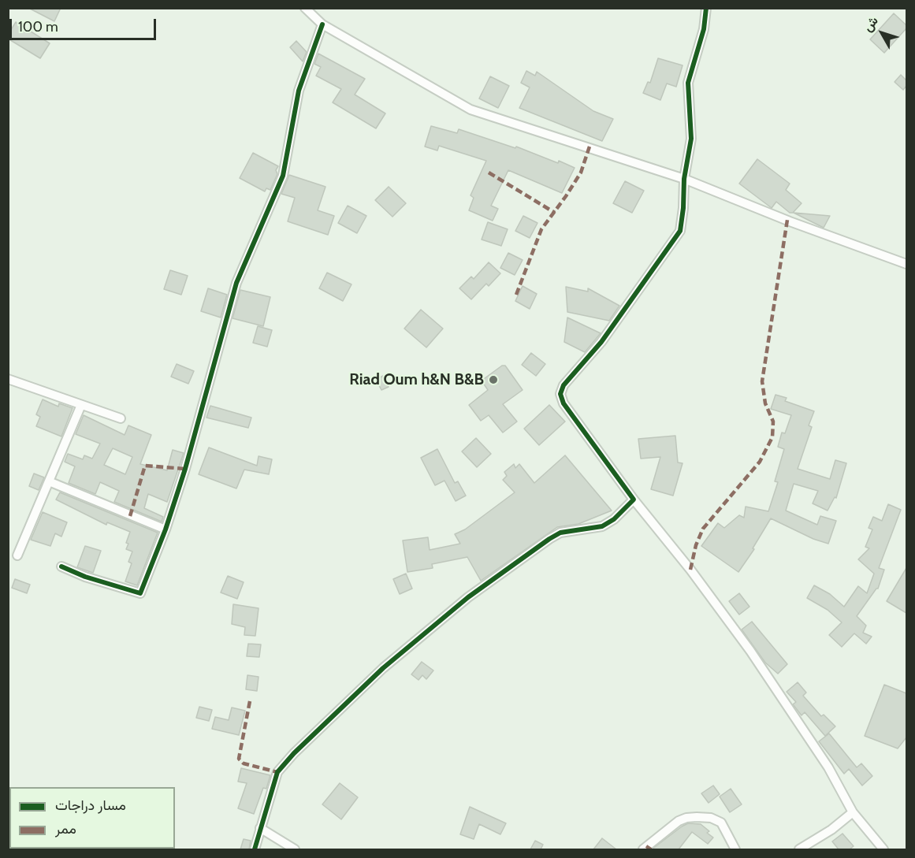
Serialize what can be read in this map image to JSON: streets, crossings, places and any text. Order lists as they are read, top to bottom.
{
  "places": ["Riad Oum h&N B&B"],
  "legend": ["مسار دراجات", "ممر"],
  "scale_bar": "100 m",
  "north": "top left"
}
